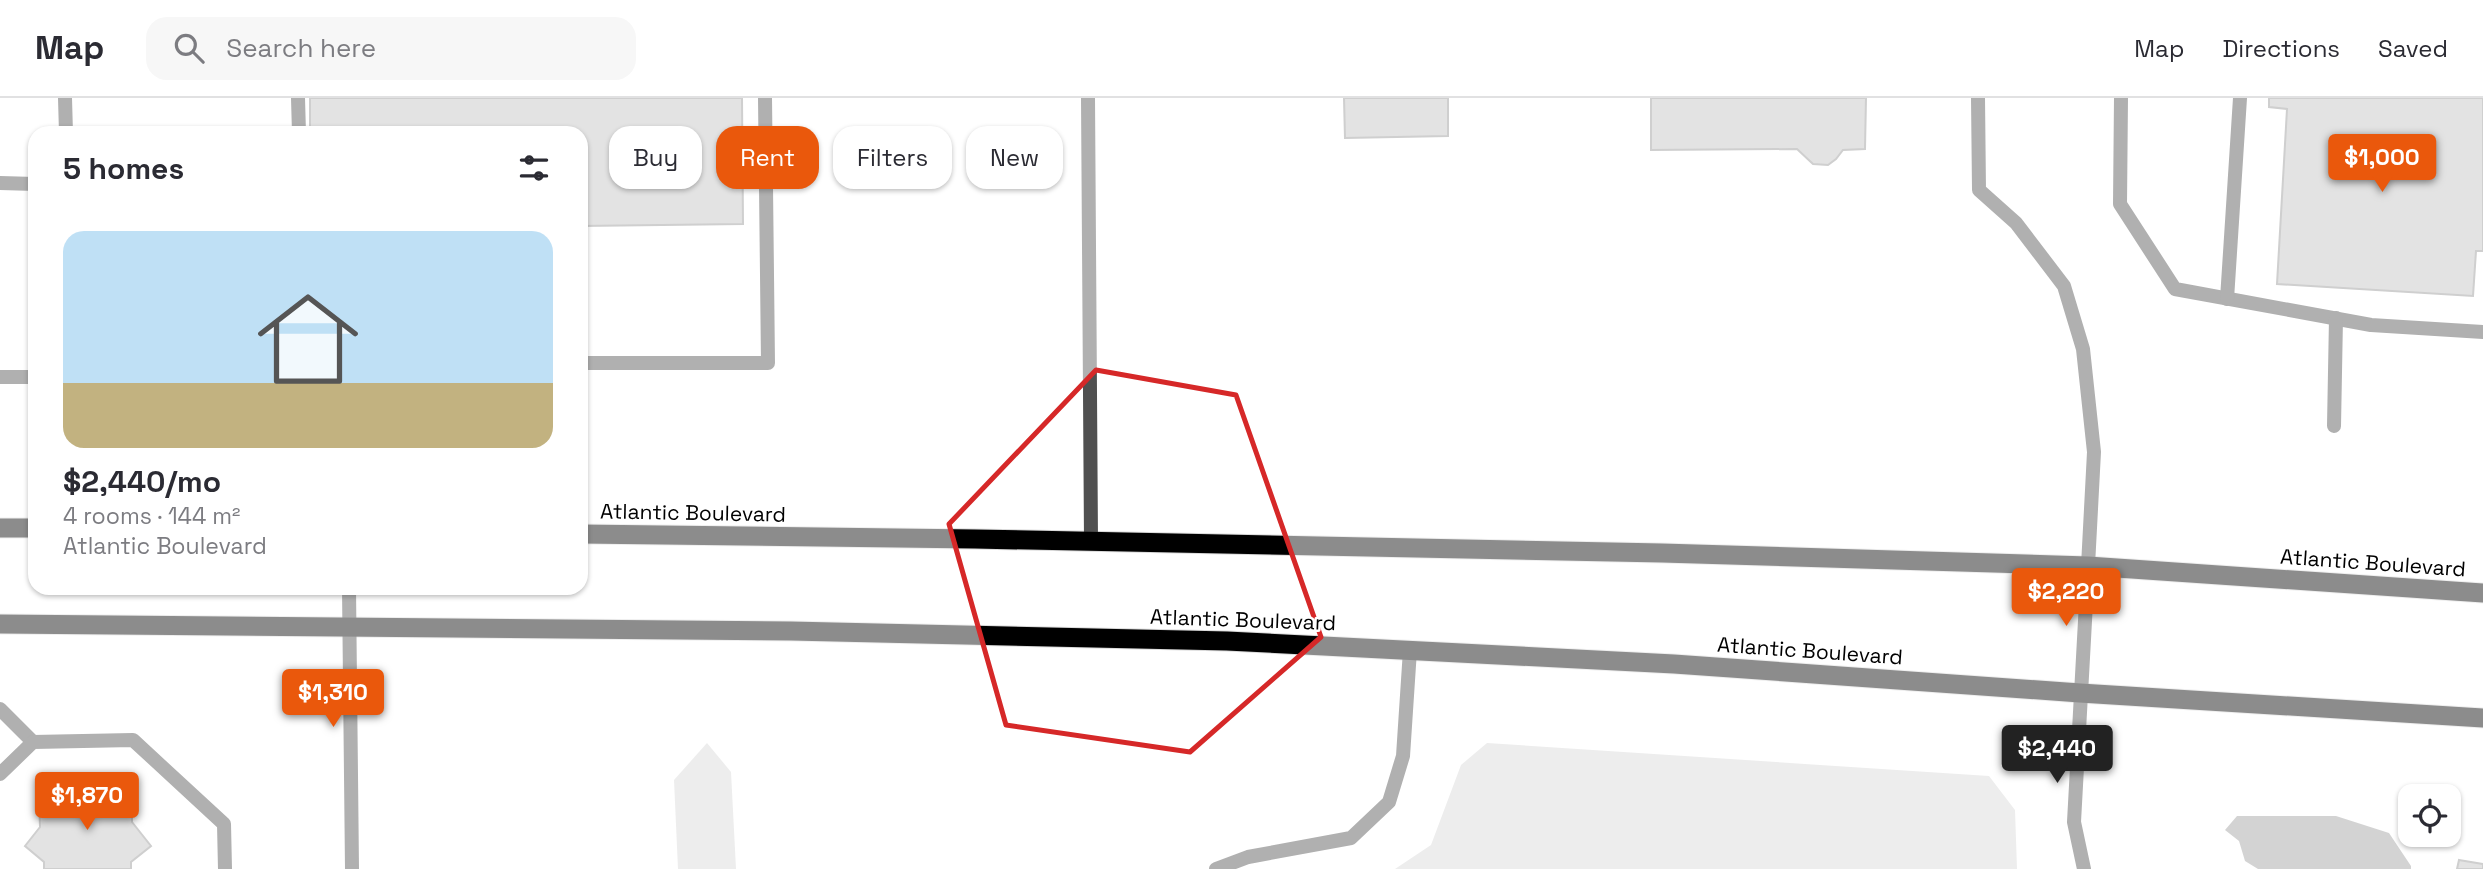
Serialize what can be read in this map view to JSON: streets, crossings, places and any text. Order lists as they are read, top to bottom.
{
  "streets": {
    "highway": ["Atlantic Boulevard"]
  },
  "page": {
    "header": "Map",
    "search": "Search here",
    "nav": ["Map", "Directions", "Saved"],
    "chip": [
      "Buy",
      "Rent",
      "Filters",
      "New"
    ],
    "heading": "5 homes",
    "price": [
      "$1,000",
      "$2,220",
      "$1,310",
      "$2,440",
      "$1,870"
    ],
    "list": [
      {
        "name": "$2,440/mo",
        "note": "4 rooms · 144 m² · Atlantic Boulevard"
      }
    ]
  }
}
